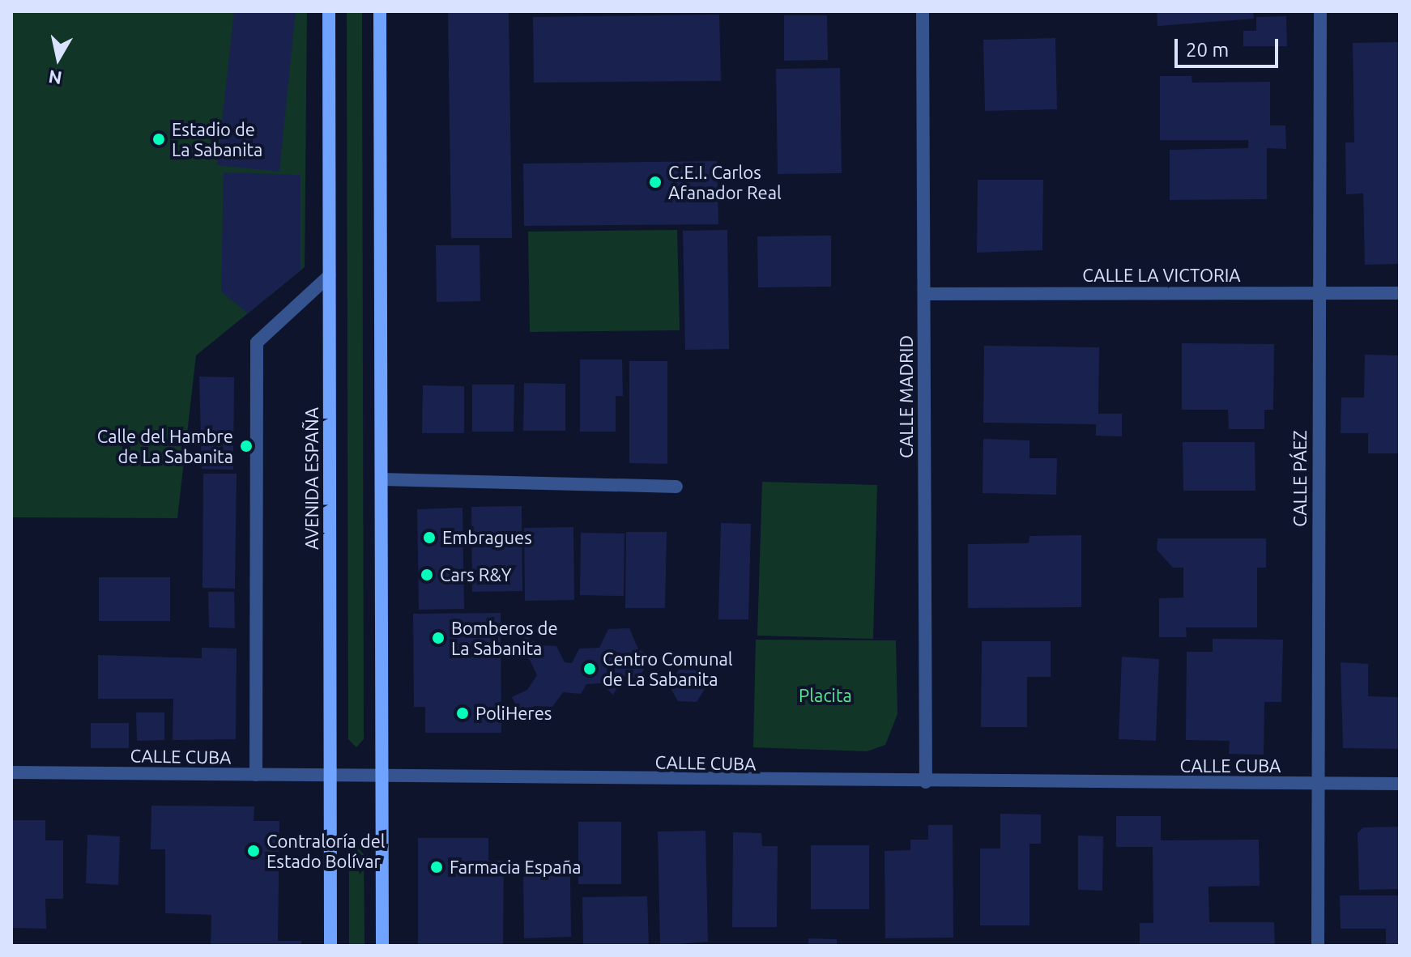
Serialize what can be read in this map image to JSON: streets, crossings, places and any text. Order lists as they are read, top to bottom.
{
  "streets": {
    "main road": ["AVENIDA ESPAÑA"],
    "street": [
      "CALLE LA VICTORIA",
      "CALLE MADRID",
      "CALLE PÁEZ",
      "CALLE CUBA"
    ]
  },
  "crossings": [
    ["CALLE LA VICTORIA", "CALLE MADRID"],
    ["CALLE LA VICTORIA", "CALLE PÁEZ"],
    ["CALLE MADRID", "CALLE CUBA"],
    ["AVENIDA ESPAÑA", "CALLE CUBA"],
    ["CALLE PÁEZ", "CALLE CUBA"]
  ],
  "parks": ["Placita"],
  "places": [
    "Estadio de La Sabanita",
    "C.E.I. Carlos Afanador Real",
    "Calle del Hambre de La Sabanita",
    "Embragues",
    "Cars R&Y",
    "Bomberos de La Sabanita",
    "Centro Comunal de La Sabanita",
    "PoliHeres",
    "Contraloría del Estado Bolívar",
    "Farmacia España"
  ],
  "scale_bar": "20 m",
  "north": "bottom"
}
